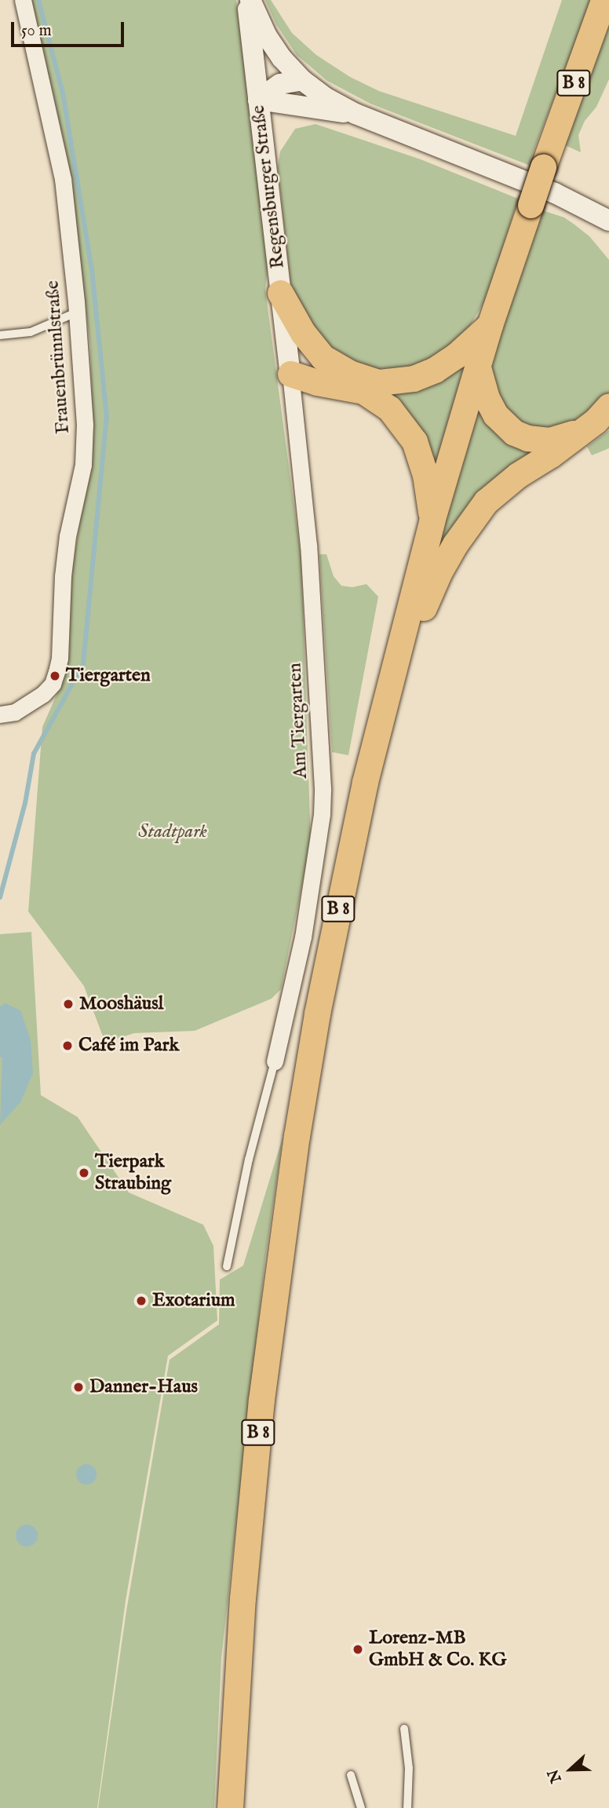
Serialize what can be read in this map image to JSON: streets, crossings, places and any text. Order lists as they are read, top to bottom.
{
  "streets": {
    "main road": ["B 8"],
    "street": ["Regensburger Straße", "Frauenbrünnlstraße", "Am Tiergarten"]
  },
  "crossings": [
    ["Regensburger Straße", "Am Tiergarten"]
  ],
  "parks": ["Stadtpark"],
  "places": [
    "Tiergarten",
    "Mooshäusl",
    "Café im Park",
    "Tierpark Straubing",
    "Exotarium",
    "Danner-Haus",
    "Lorenz-MB GmbH & Co. KG"
  ],
  "scale_bar": "50 m",
  "north": "left"
}
